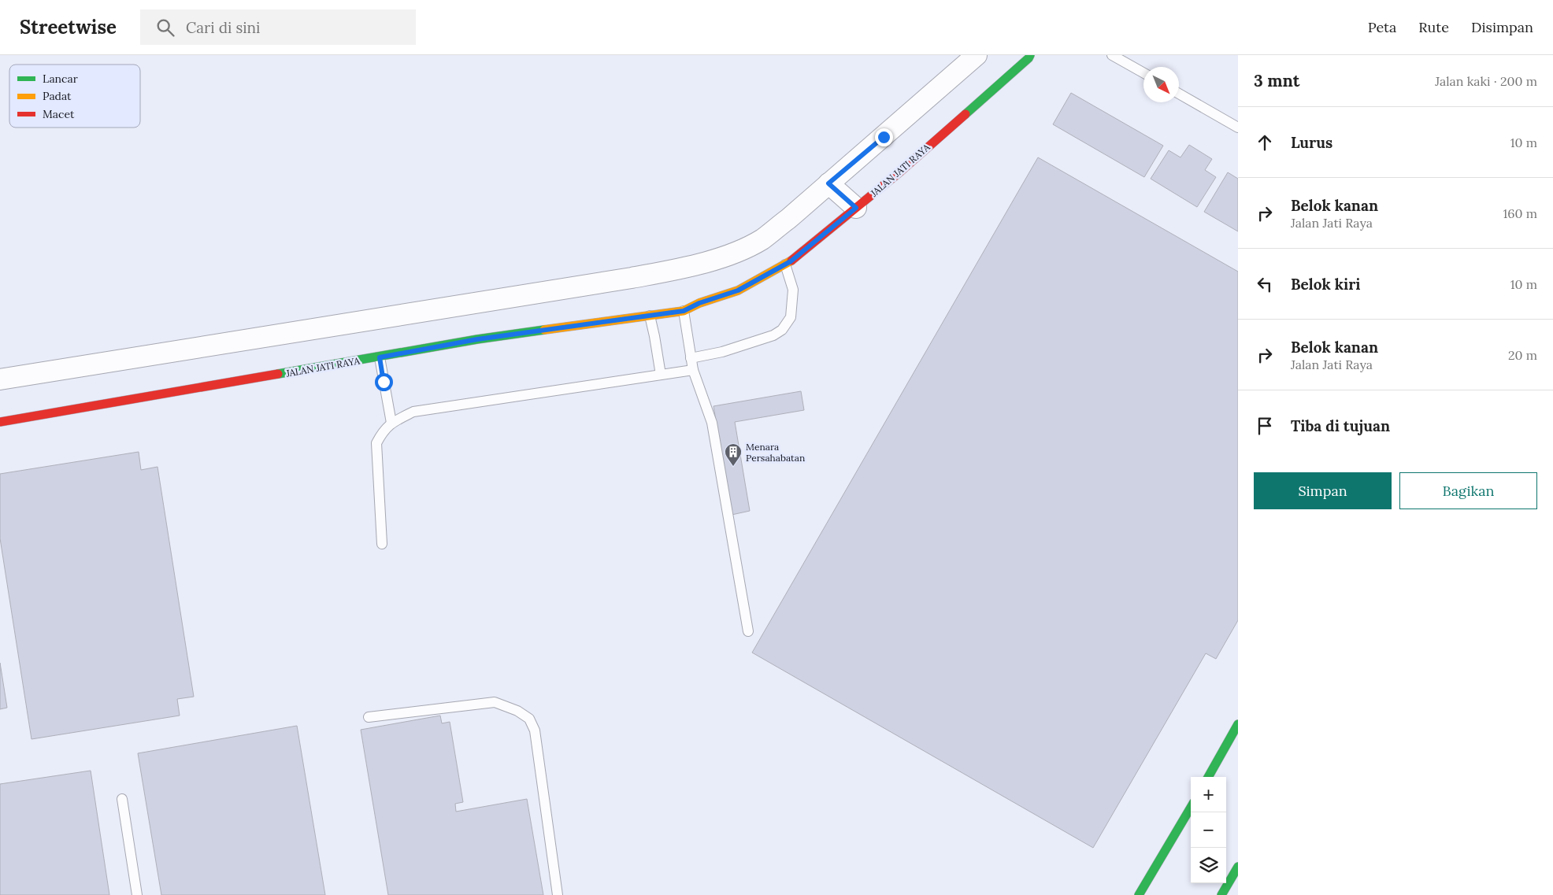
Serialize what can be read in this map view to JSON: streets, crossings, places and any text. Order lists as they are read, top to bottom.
{
  "streets": {
    "street": ["JALAN JATI RAYA"]
  },
  "places": {
    "building": ["Menara Persahabatan"]
  },
  "legend": ["Lancar", "Padat", "Macet"],
  "north": "bottom right",
  "page": {
    "header": "Streetwise",
    "search": "Cari di sini",
    "nav": ["Peta", "Rute", "Disimpan"],
    "heading": ["3 mnt", "Jalan kaki · 200 m"],
    "list": [
      ["Lurus", "10 m"],
      ["Belok kanan", "Jalan Jati Raya", "160 m"],
      ["Belok kiri", "10 m"],
      ["Belok kanan", "Jalan Jati Raya", "20 m"],
      "Tiba di tujuan"
    ],
    "buttons": ["Simpan", "Bagikan"],
    "map_buttons": ["+", "−"]
  }
}
